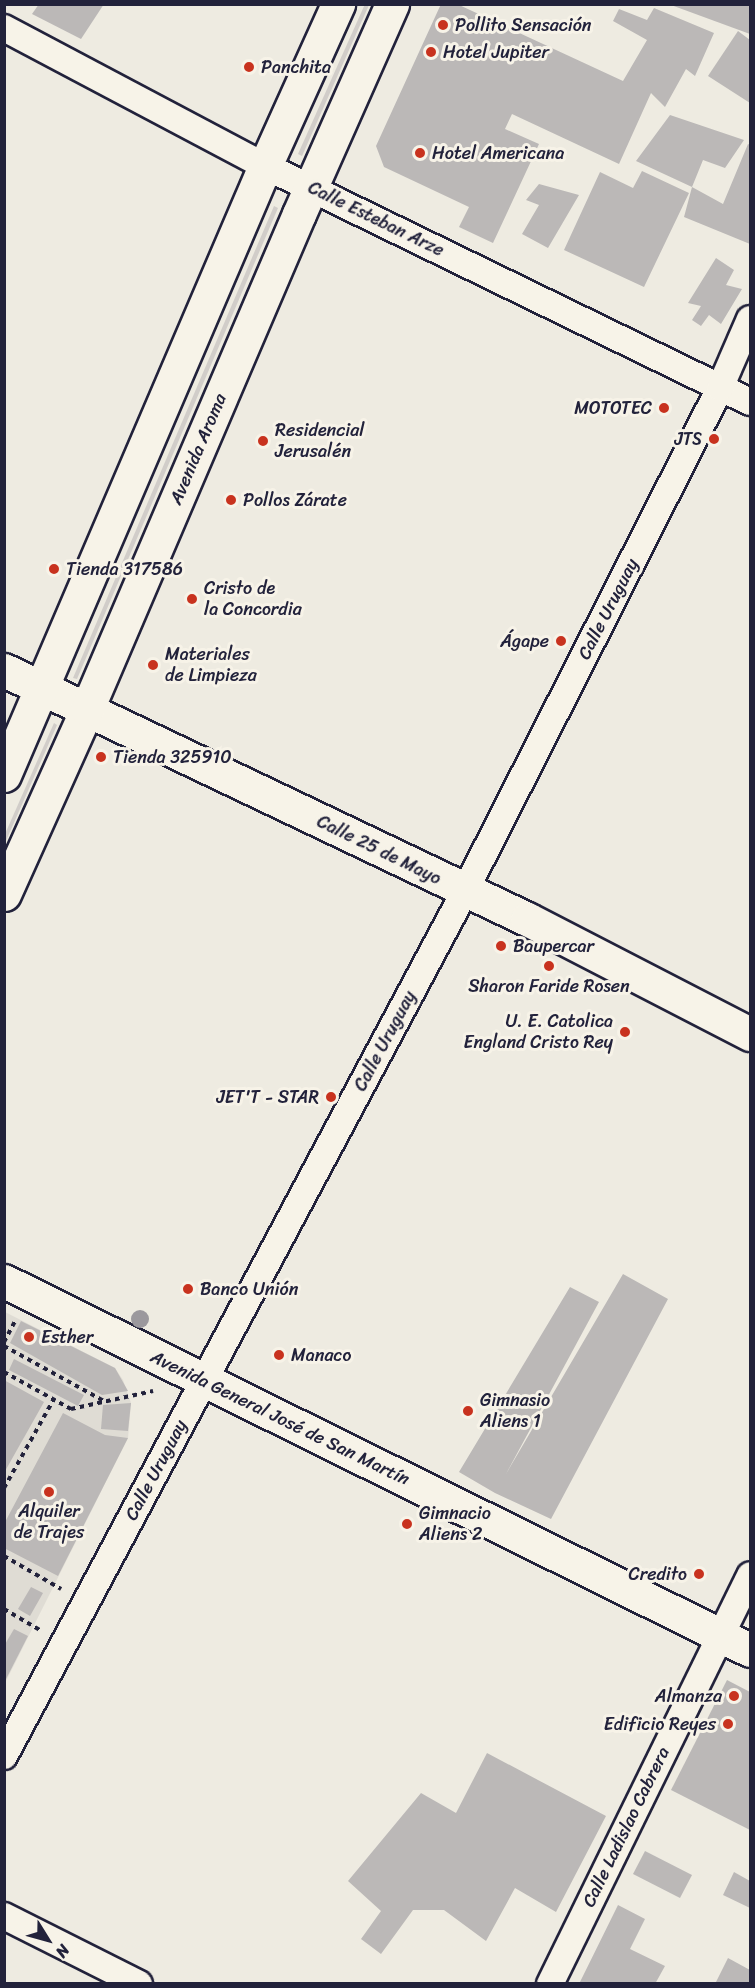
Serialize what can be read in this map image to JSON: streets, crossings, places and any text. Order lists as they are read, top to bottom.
{
  "streets": {
    "main road": ["Avenida Aroma", "Calle 25 de Mayo", "Avenida General José de San Martín"],
    "street": ["Calle Esteban Arze", "Calle Uruguay", "Calle Ladislao Cabrera"]
  },
  "crossings": [
    ["Calle Esteban Arze", "Avenida Aroma"],
    ["Calle Esteban Arze", "Calle Uruguay"],
    ["Avenida Aroma", "Calle 25 de Mayo"],
    ["Calle Uruguay", "Calle 25 de Mayo"],
    ["Calle Uruguay", "Avenida General José de San Martín"],
    ["Avenida General José de San Martín", "Calle Ladislao Cabrera"]
  ],
  "places": [
    "Pollito Sensación",
    "Hotel Jupiter",
    "Panchita",
    "Hotel Americana",
    "MOTOTEC",
    "JTS",
    "Residencial Jerusalén",
    "Pollos Zárate",
    "Tienda 317586",
    "Cristo de la Concordia",
    "Ágape",
    "Materiales de Limpieza",
    "Tienda 325910",
    "Baupercar",
    "Sharon Faride Rosen",
    "U. E. Catolica England Cristo Rey",
    "JET'T - STAR",
    "Banco Unión",
    "Esther",
    "Manaco",
    "Gimnasio Aliens 1",
    "Alquiler de Trajes",
    "Gimnacio Aliens 2",
    "Credito",
    "Almanza",
    "Edificio Reyes"
  ],
  "north": "bottom right"
}
